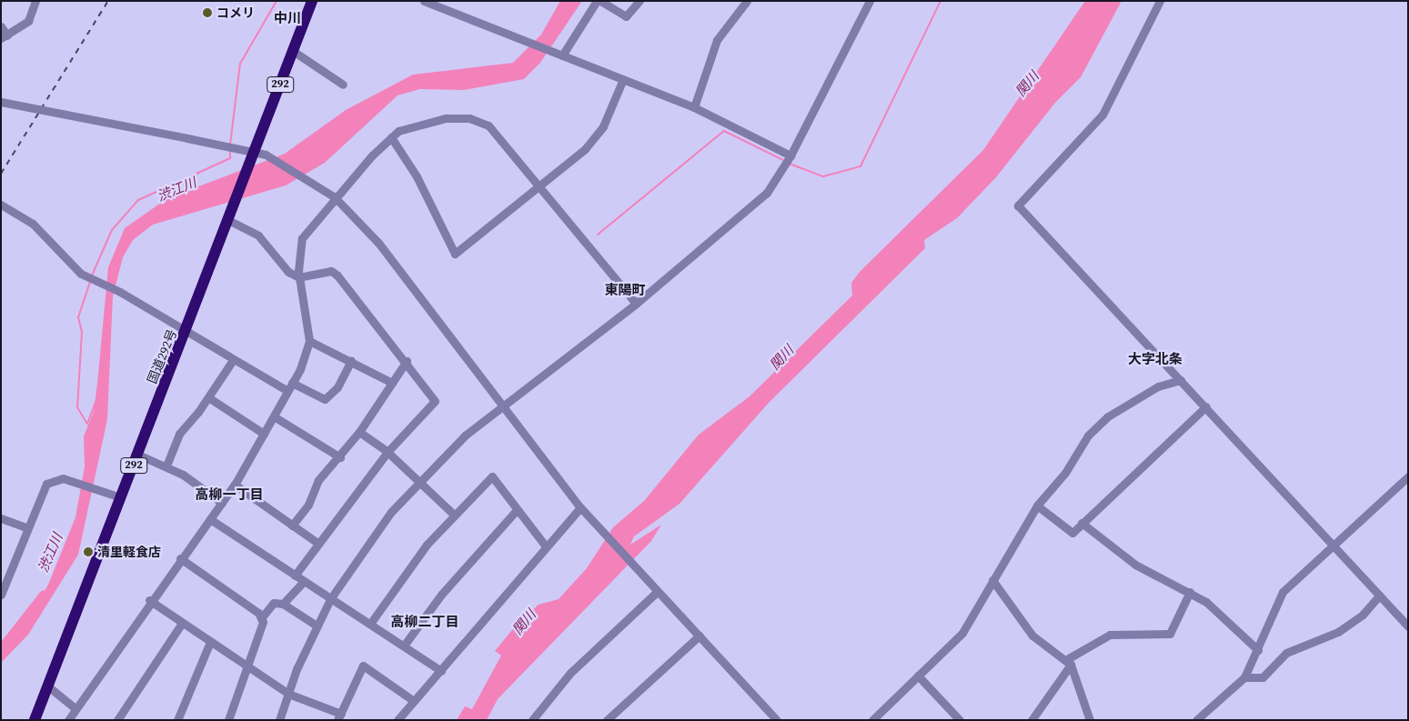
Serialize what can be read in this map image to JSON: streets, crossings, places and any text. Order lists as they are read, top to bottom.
{
  "streets": {
    "highway": ["292", "国道292号"]
  },
  "districts": [
    "中川",
    "東陽町",
    "大字北条",
    "高柳一丁目",
    "高柳二丁目"
  ],
  "water": ["関川", "渋江川"],
  "places": ["コメリ", "清里軽食店"]
}
